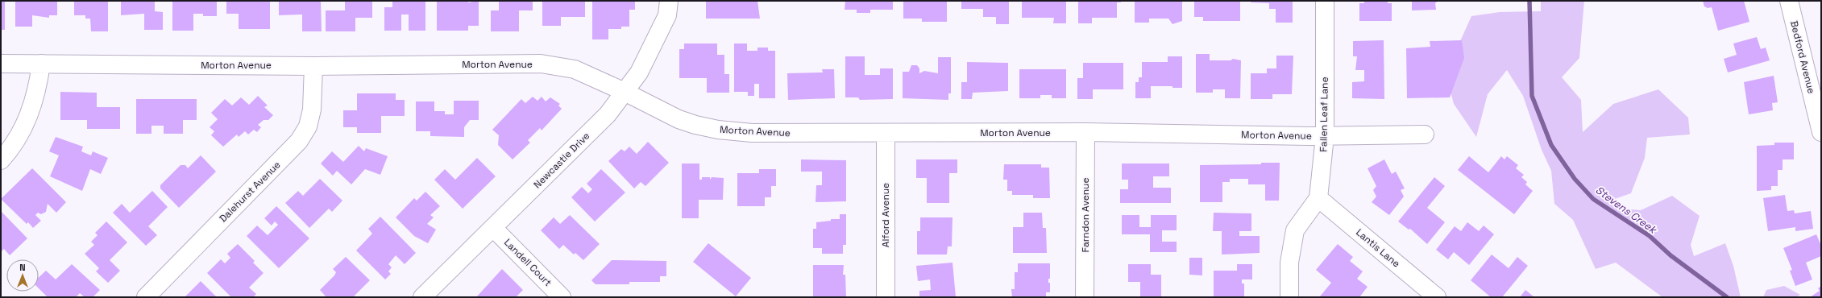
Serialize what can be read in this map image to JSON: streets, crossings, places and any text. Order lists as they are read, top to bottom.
{
  "streets": {
    "street": [
      "Bedford Avenue",
      "Morton Avenue",
      "Fallen Leaf Lane",
      "Newcastle Drive",
      "Dalehurst Avenue",
      "Alford Avenue",
      "Farndon Avenue",
      "Lantis Lane",
      "Landell Court"
    ]
  },
  "crossings": [
    ["Morton Avenue", "Fallen Leaf Lane"],
    ["Morton Avenue", "Newcastle Drive"],
    ["Morton Avenue", "Dalehurst Avenue"],
    ["Morton Avenue", "Alford Avenue"],
    ["Morton Avenue", "Farndon Avenue"],
    ["Fallen Leaf Lane", "Lantis Lane"],
    ["Newcastle Drive", "Landell Court"]
  ],
  "water": ["Stevens Creek"],
  "north": "top"
}
